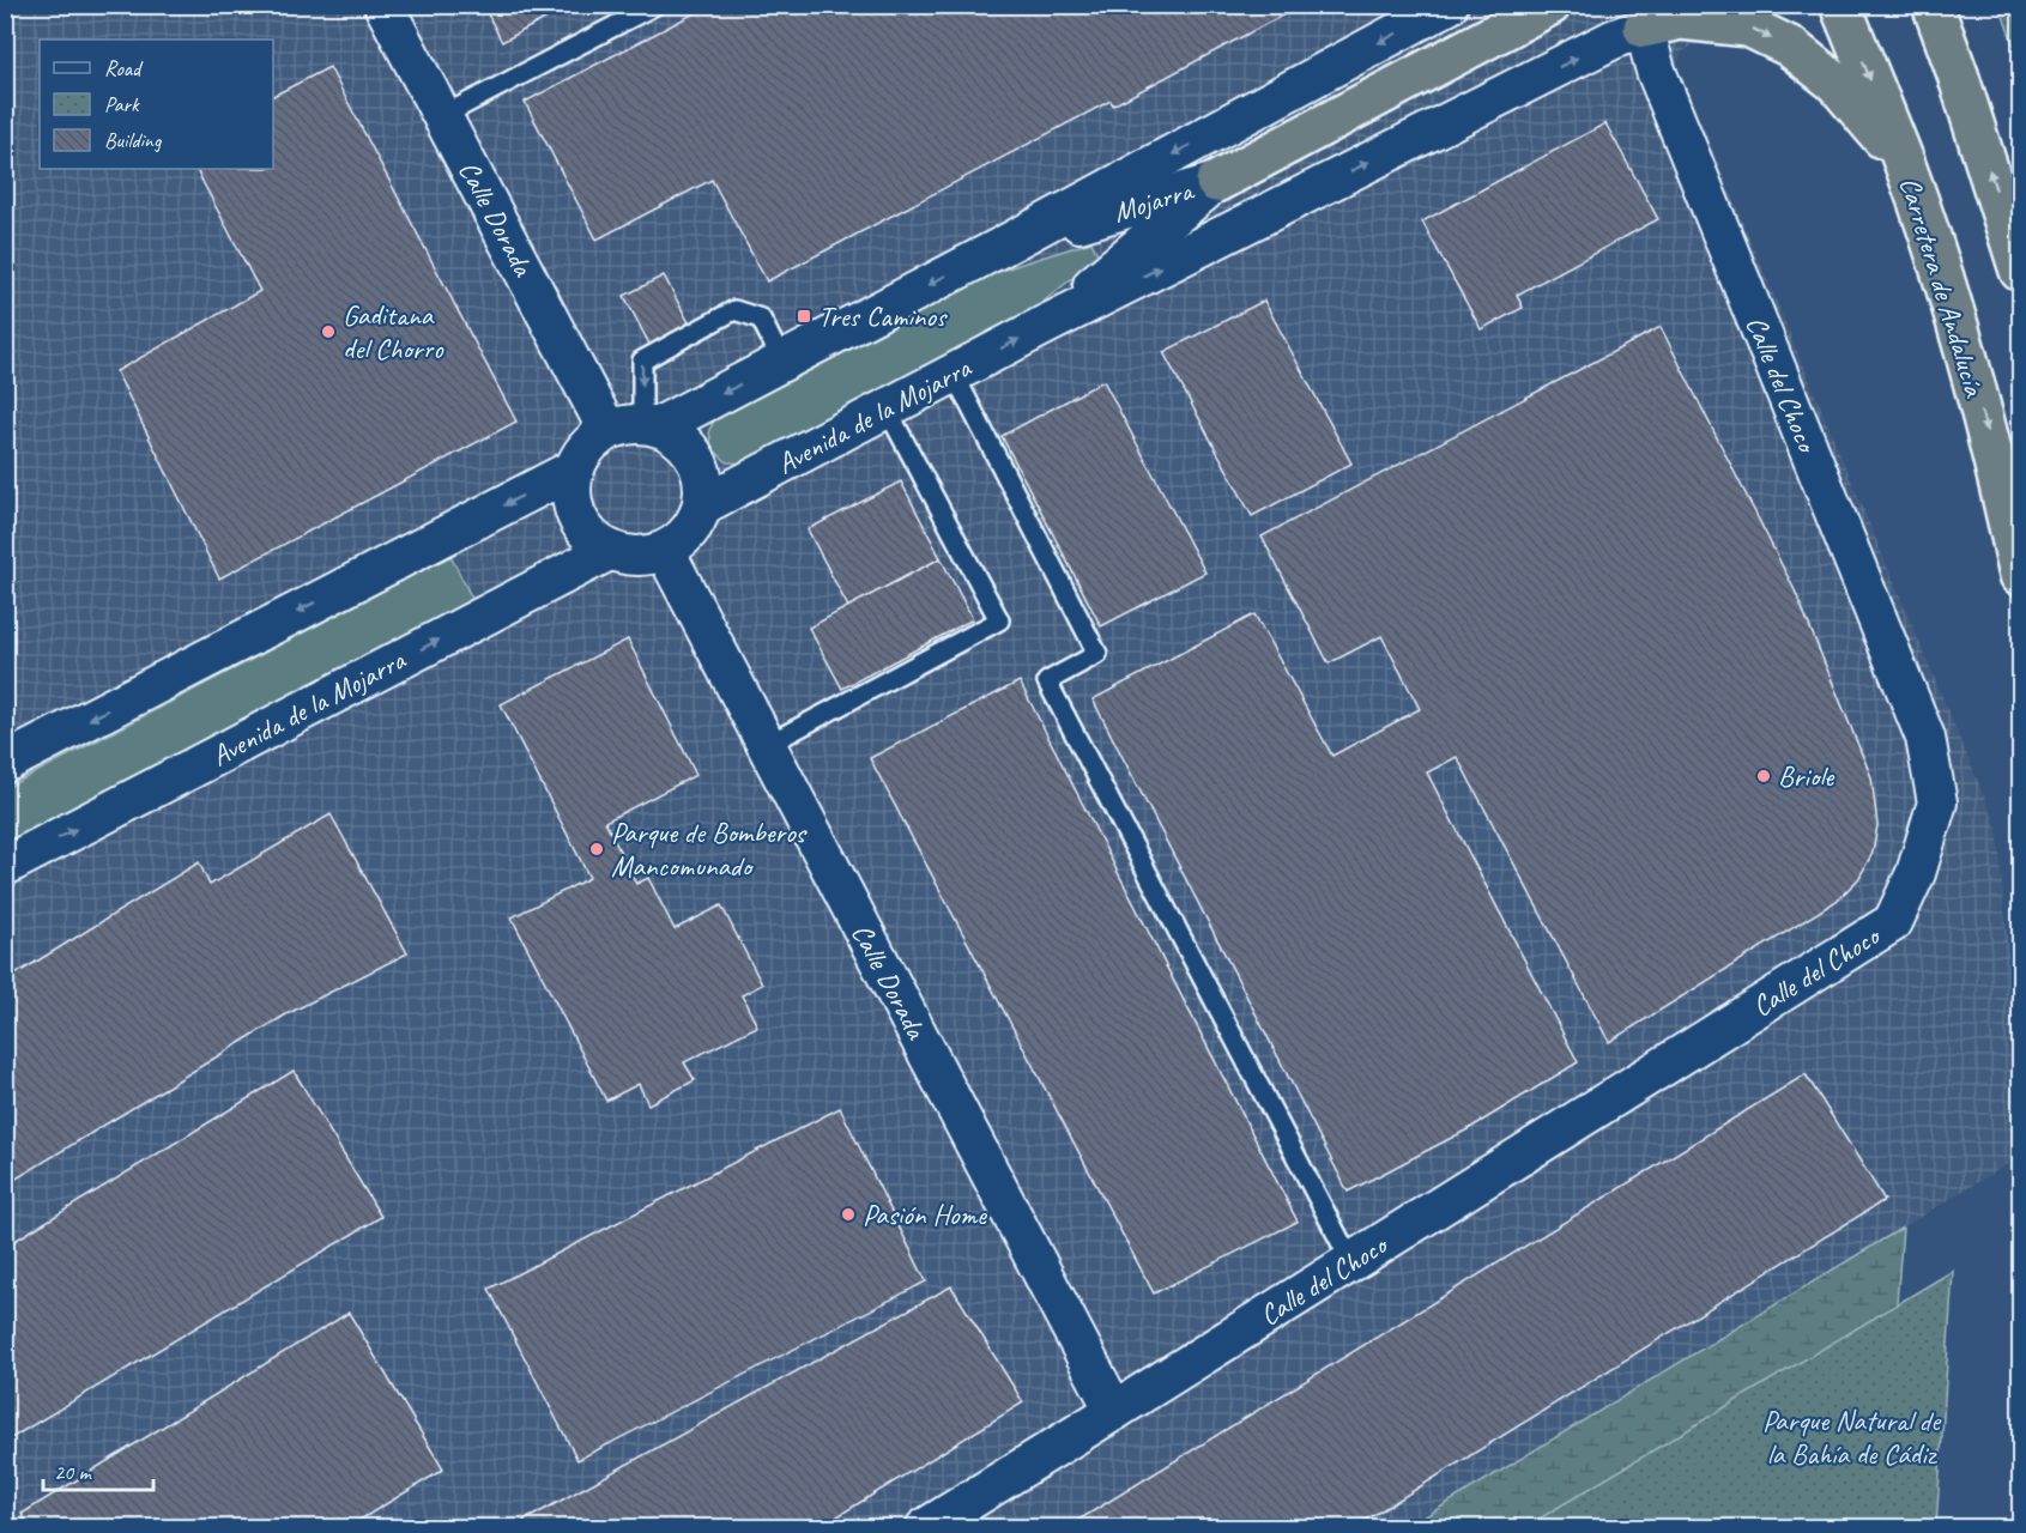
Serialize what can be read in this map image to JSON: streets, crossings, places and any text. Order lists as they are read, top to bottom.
{
  "streets": {
    "highway": ["Carretera de Andalucía"],
    "street": [
      "Mojarra",
      "Calle Dorada",
      "Calle del Choco",
      "Avenida de la Mojarra"
    ]
  },
  "crossings": [
    ["Mojarra", "Avenida de la Mojarra"],
    ["Calle Dorada", "Calle del Choco"],
    ["Calle Dorada", "Avenida de la Mojarra"]
  ],
  "parks": ["Parque Natural de la Bahía de Cádiz"],
  "places": {
    "transit": ["Tres Caminos"],
    "other": [
      "Gaditana del Chorro",
      "Briole",
      "Parque de Bomberos Mancomunado",
      "Pasión Home"
    ]
  },
  "legend": ["Road", "Park", "Building"],
  "scale_bar": "20 m"
}
